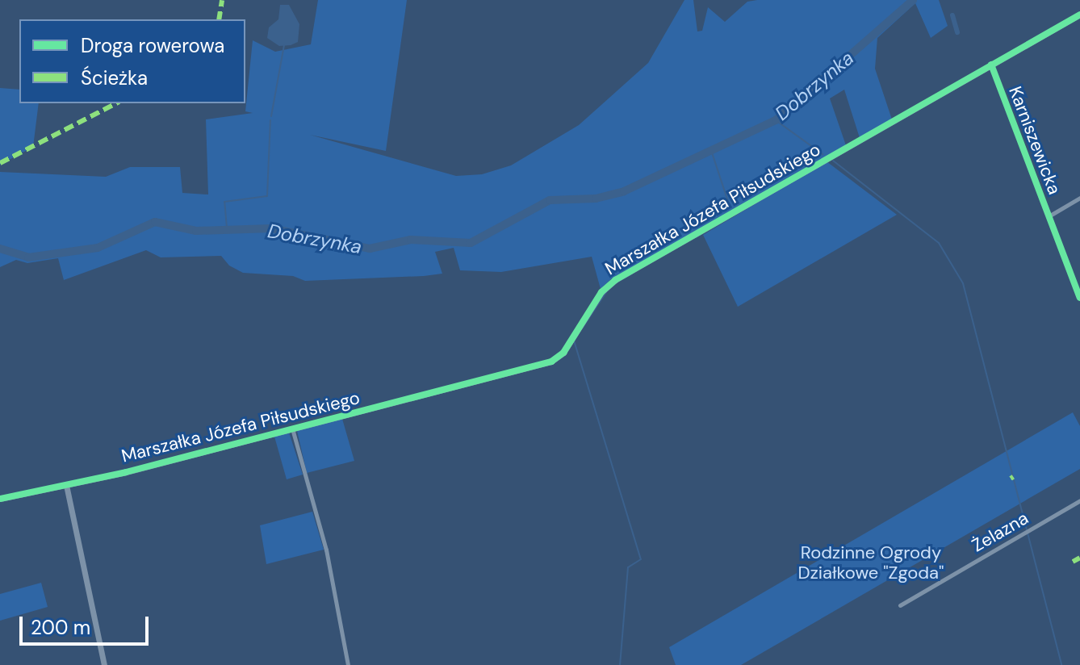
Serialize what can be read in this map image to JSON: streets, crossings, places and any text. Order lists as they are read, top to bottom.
{
  "streets": {
    "street": ["Karniszewicka", "Marszałka Józefa Piłsudskiego", "Żelazna"]
  },
  "crossings": [
    ["Karniszewicka", "Marszałka Józefa Piłsudskiego"]
  ],
  "water": ["Dobrzynka"],
  "parks": ["Rodzinne Ogrody Działkowe \"Zgoda\""],
  "legend": ["Droga rowerowa", "Ścieżka"],
  "scale_bar": "200 m"
}
